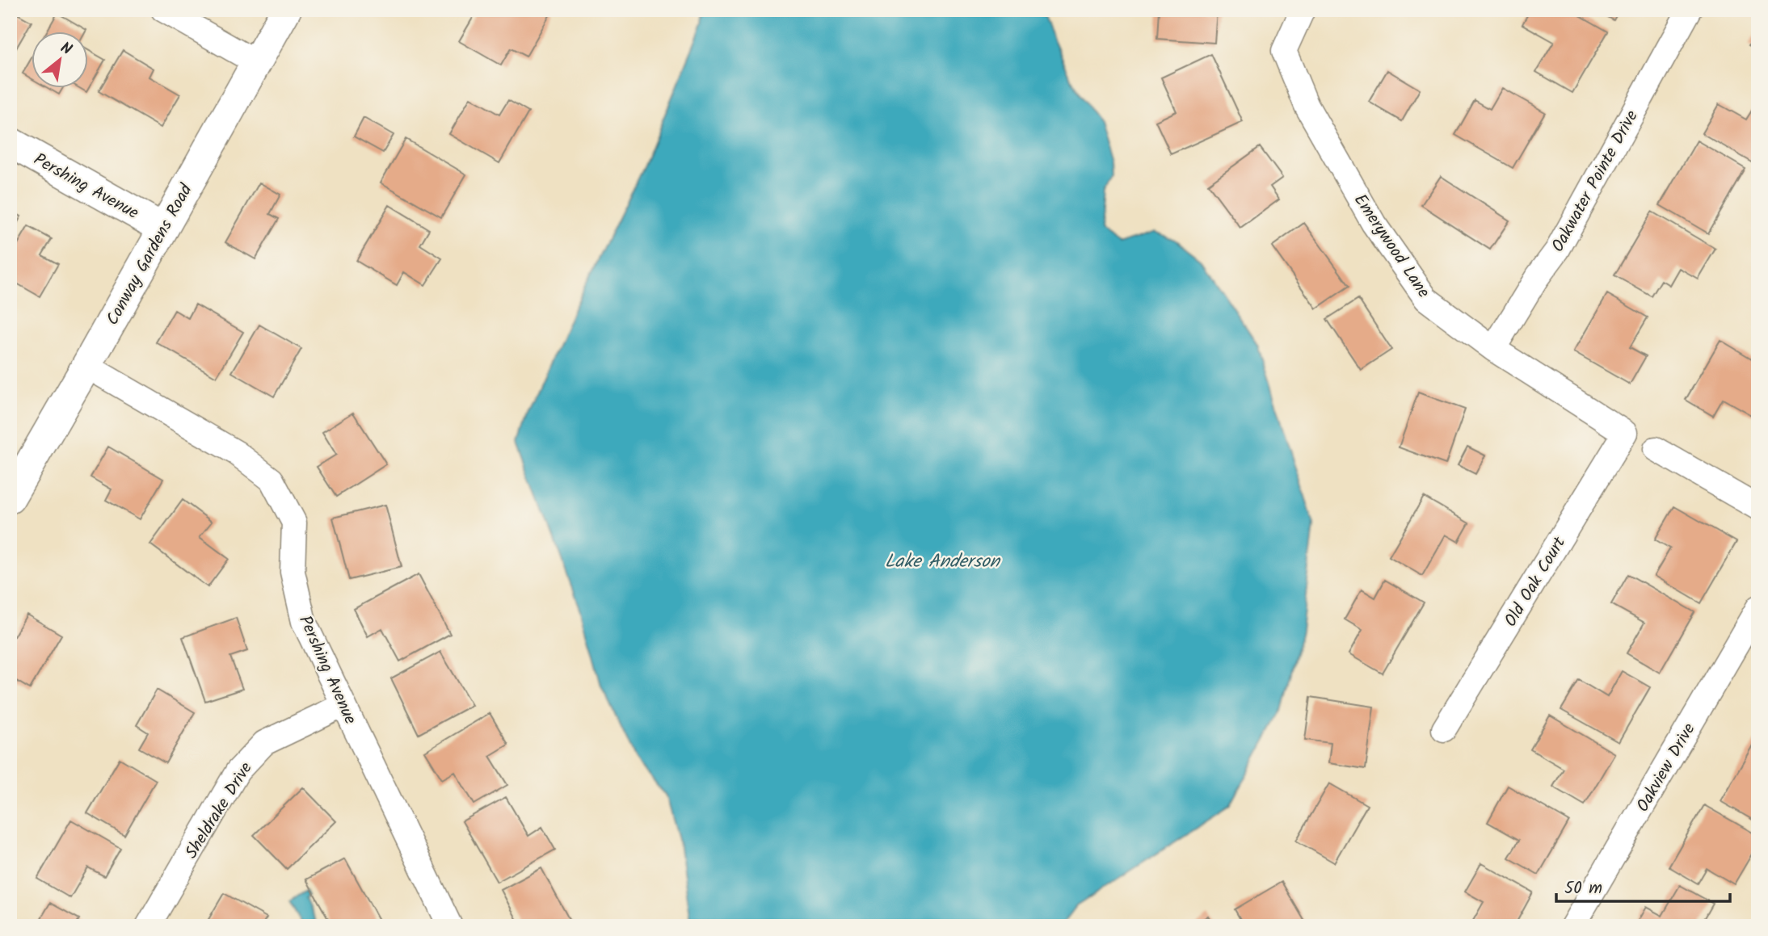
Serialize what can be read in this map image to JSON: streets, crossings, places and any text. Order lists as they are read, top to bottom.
{
  "streets": {
    "street": [
      "Oakwater Pointe Drive",
      "Pershing Avenue",
      "Emerywood Lane",
      "Conway Gardens Road",
      "Old Oak Court",
      "Oakview Drive",
      "Sheldrake Drive"
    ]
  },
  "crossings": [
    ["Oakwater Pointe Drive", "Emerywood Lane"],
    ["Pershing Avenue", "Conway Gardens Road"],
    ["Pershing Avenue", "Sheldrake Drive"],
    ["Emerywood Lane", "Old Oak Court"]
  ],
  "water": ["Lake Anderson"],
  "scale_bar": "50 m",
  "north": "top right"
}
